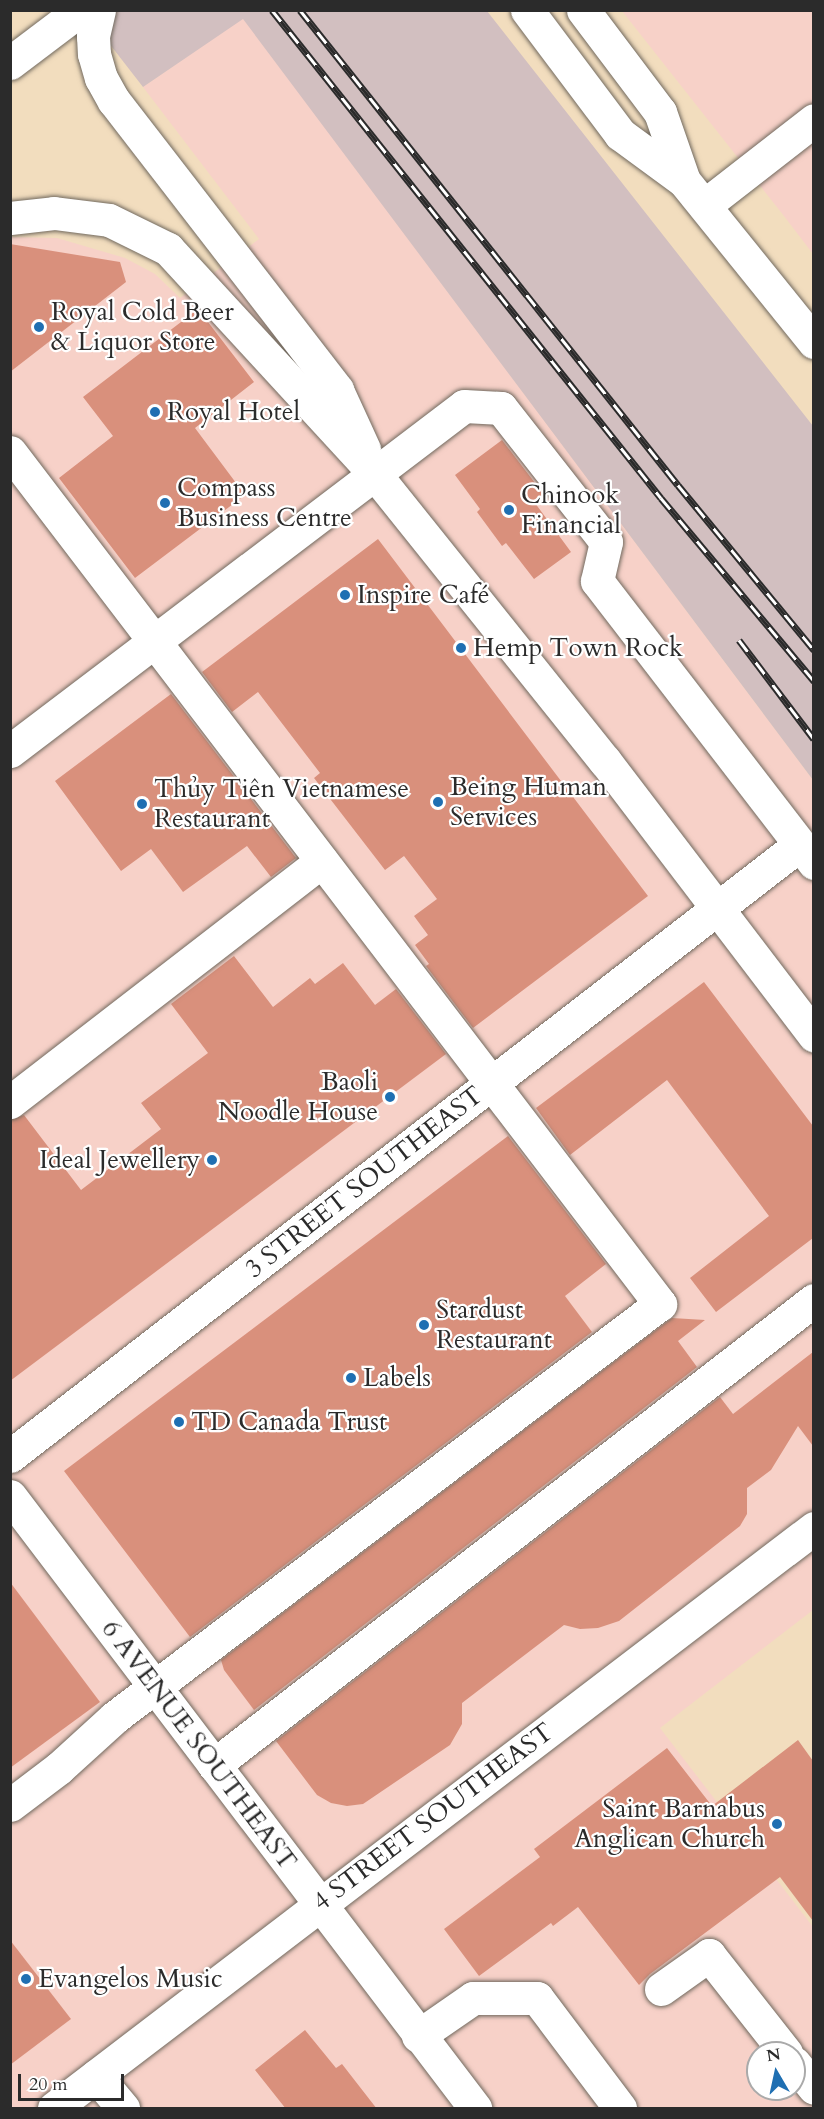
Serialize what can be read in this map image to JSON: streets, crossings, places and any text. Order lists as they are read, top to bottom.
{
  "streets": {
    "street": ["3 STREET SOUTHEAST", "6 AVENUE SOUTHEAST", "4 STREET SOUTHEAST"]
  },
  "crossings": [
    ["6 AVENUE SOUTHEAST", "4 STREET SOUTHEAST"]
  ],
  "places": [
    "Royal Cold Beer & Liquor Store",
    "Royal Hotel",
    "Compass Business Centre",
    "Chinook Financial",
    "Inspire Café",
    "Hemp Town Rock",
    "Being Human Services",
    "Thủy Tiên Vietnamese Restaurant",
    "Baoli Noodle House",
    "Ideal Jewellery",
    "Stardust Restaurant",
    "Labels",
    "TD Canada Trust",
    "Saint Barnabus Anglican Church",
    "Evangelos Music"
  ],
  "scale_bar": "20 m",
  "north": "top"
}
